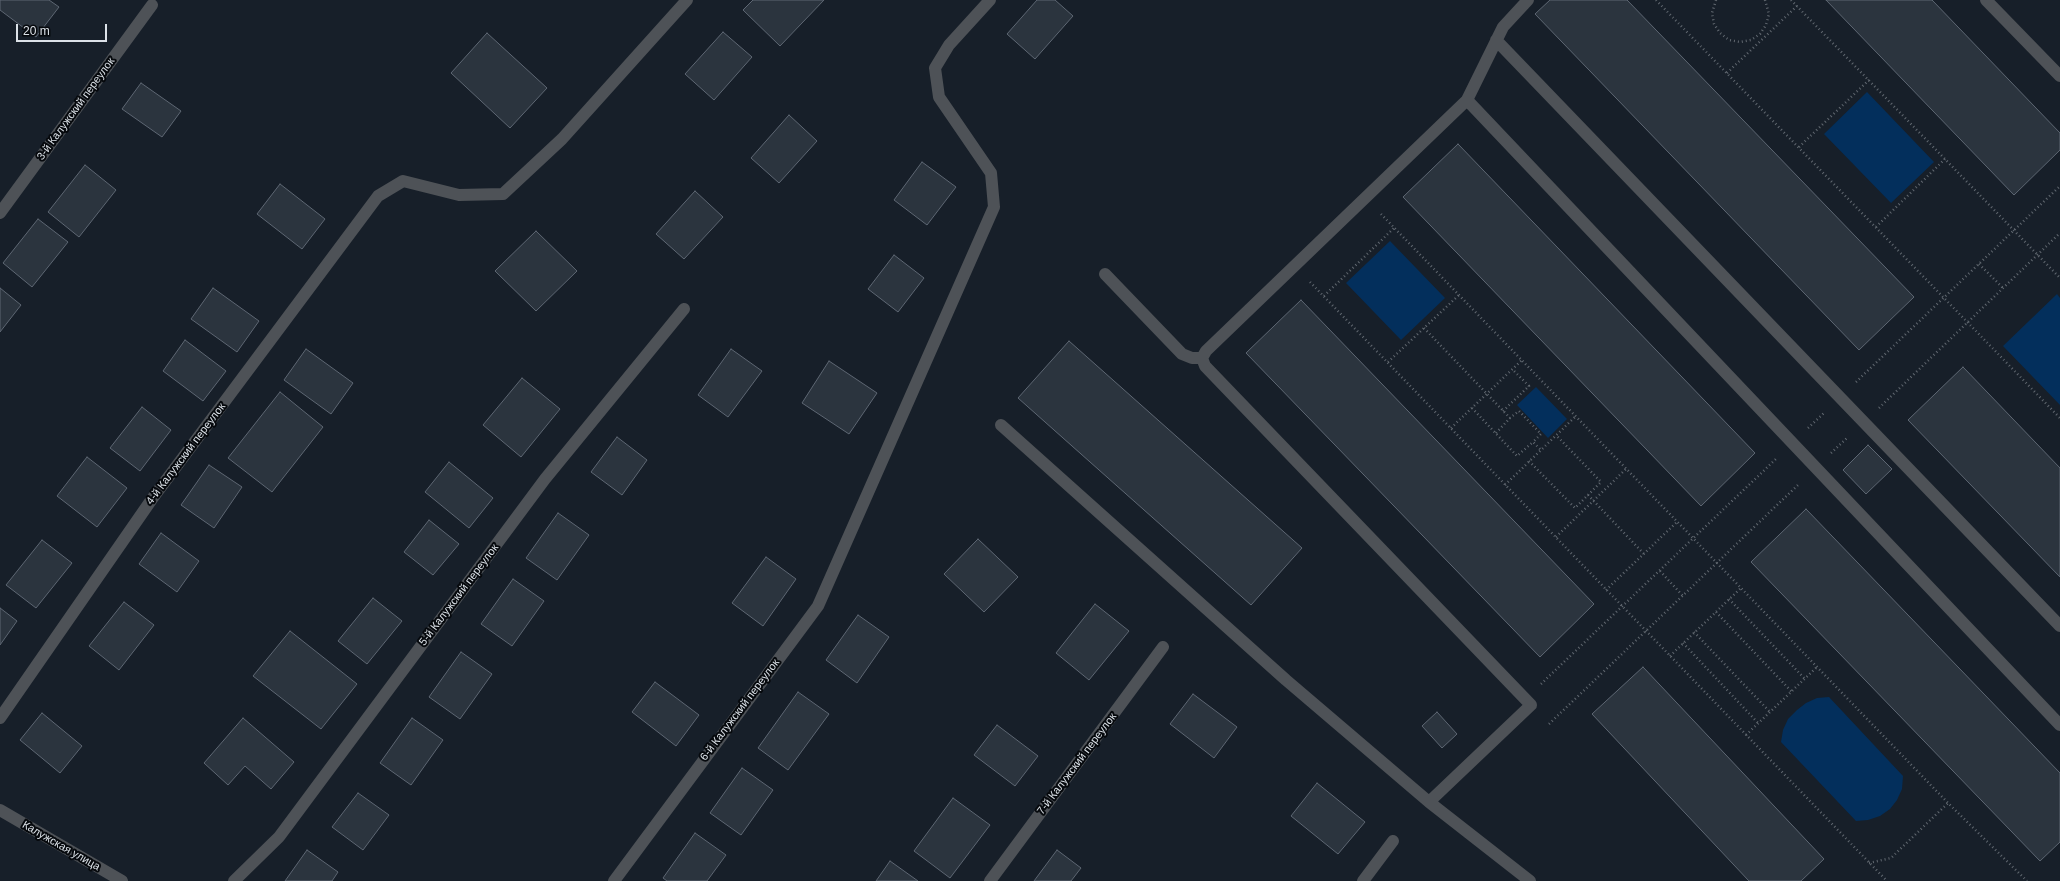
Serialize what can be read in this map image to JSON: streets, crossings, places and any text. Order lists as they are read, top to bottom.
{
  "streets": {
    "street": [
      "3-й Калужский переулок",
      "4-й Калужский переулок",
      "5-й Калужский переулок",
      "6-й Калужский переулок",
      "7-й Калужский переулок",
      "Калужская улица"
    ]
  },
  "scale_bar": "20 m"
}
